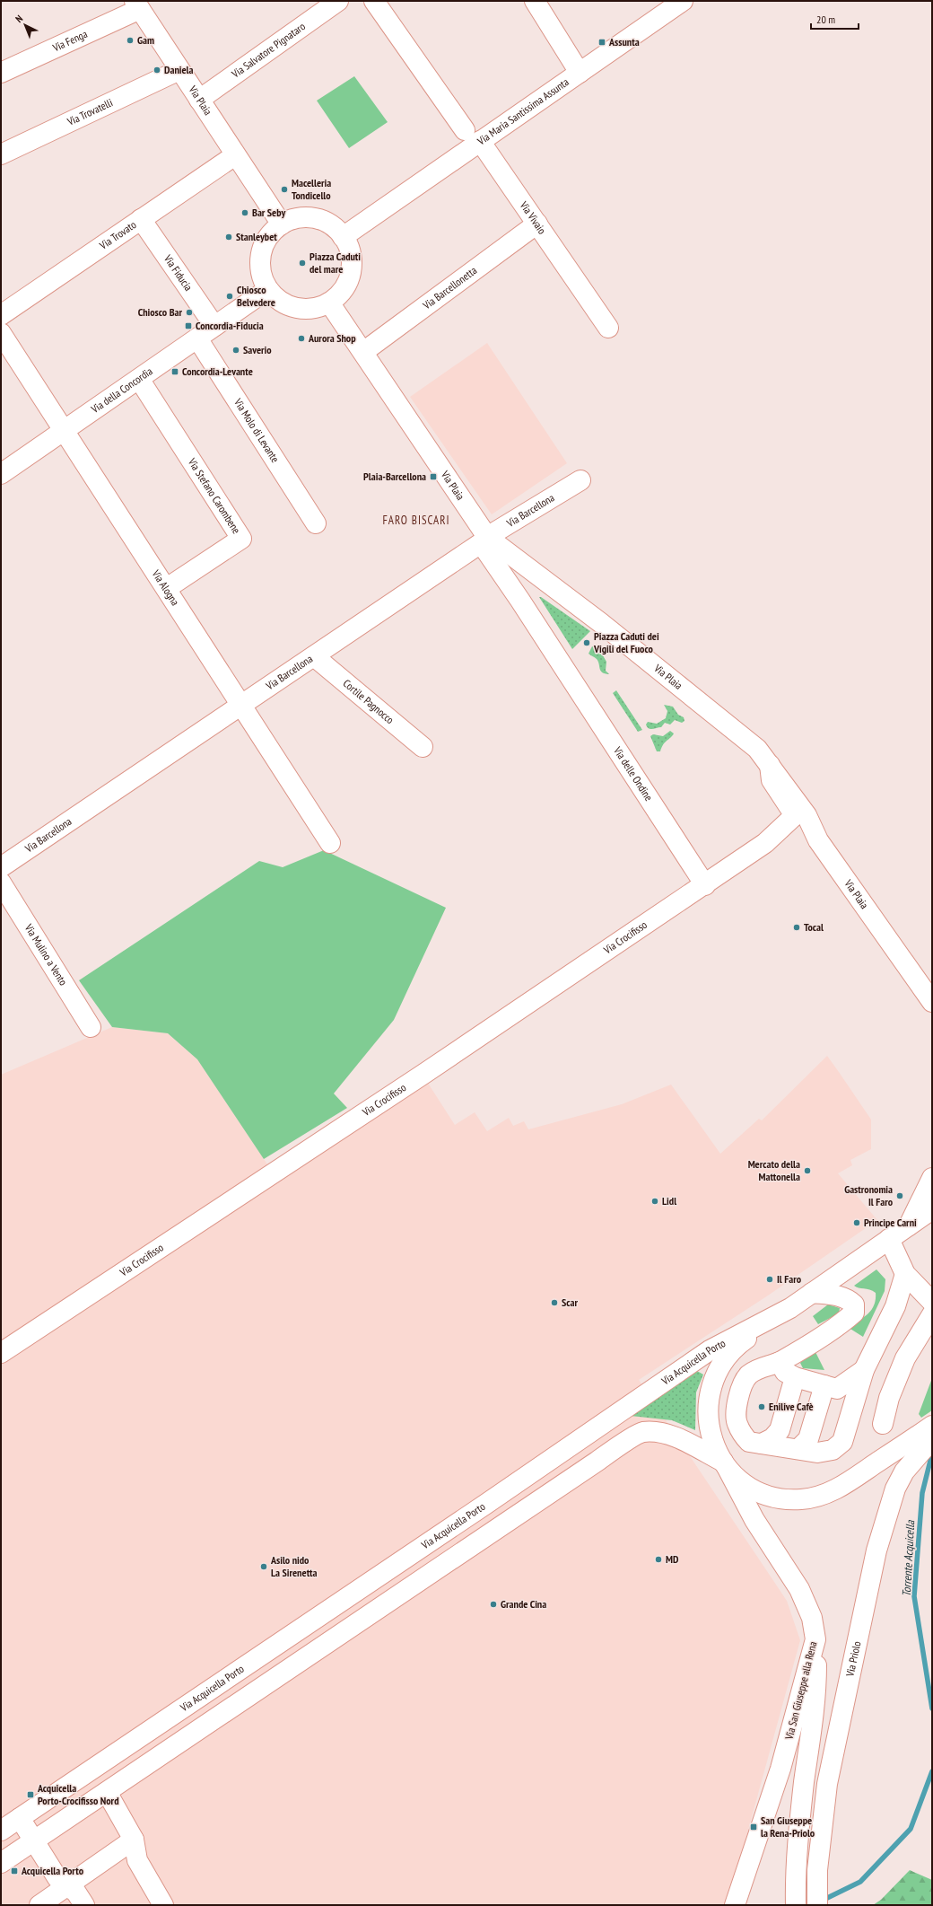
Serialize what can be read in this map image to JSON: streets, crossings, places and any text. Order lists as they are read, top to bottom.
{
  "streets": {
    "street": [
      "Via Fenga",
      "Via Salvatore Pignataro",
      "Via Plaia",
      "Via Trovatelli",
      "Via Maria Santissima Assunta",
      "Via Vivaio",
      "Via Trovato",
      "Via Fiducia",
      "Via Barcellonetta",
      "Via della Concordia",
      "Via Molo di Levante",
      "Via Stefano Carombene",
      "Via Barcellona",
      "Via Alogna",
      "Cortile Pagnocco",
      "Via delle Ondine",
      "Via Crocifisso",
      "Via Mulino a Vento",
      "Via Acquicella Porto",
      "Via Priolo",
      "Via San Giuseppe alla Rena"
    ]
  },
  "crossings": [
    ["Via Fenga", "Via Plaia"],
    ["Via Salvatore Pignataro", "Via Plaia"],
    ["Via Plaia", "Via Trovatelli"],
    ["Via Plaia", "Via Maria Santissima Assunta"],
    ["Via Plaia", "Via Trovato"],
    ["Via Plaia", "Via Barcellonetta"],
    ["Via Plaia", "Via della Concordia"],
    ["Via Plaia", "Via Barcellona"],
    ["Via Plaia", "Via delle Ondine"],
    ["Via Maria Santissima Assunta", "Via Vivaio"],
    ["Via Maria Santissima Assunta", "Via della Concordia"],
    ["Via Vivaio", "Via Barcellonetta"],
    ["Via Trovato", "Via Fiducia"],
    ["Via Fiducia", "Via della Concordia"],
    ["Via della Concordia", "Via Molo di Levante"],
    ["Via della Concordia", "Via Stefano Carombene"],
    ["Via della Concordia", "Via Alogna"],
    ["Via Stefano Carombene", "Via Alogna"],
    ["Via Barcellona", "Via Alogna"],
    ["Via Barcellona", "Cortile Pagnocco"],
    ["Via Barcellona", "Via delle Ondine"],
    ["Via delle Ondine", "Via Crocifisso"],
    ["Via Acquicella Porto", "Via San Giuseppe alla Rena"]
  ],
  "districts": ["FARO BISCARI"],
  "water": ["Torrente Acquicella"],
  "places": {
    "other": [
      "Gam",
      "Daniela",
      "Macelleria Tondicello",
      "Bar Seby",
      "Stanleybet",
      "Piazza Caduti del mare",
      "Chiosco Belvedere",
      "Chiosco Bar",
      "Aurora Shop",
      "Saverio",
      "Piazza Caduti dei Vigili del Fuoco",
      "Tocal",
      "Mercato della Mattonella",
      "Gastronomia Il Faro",
      "Lidl",
      "Principe Carni",
      "Il Faro",
      "Scar",
      "Enilive Cafè",
      "MD",
      "Asilo nido La Sirenetta",
      "Grande Cina"
    ],
    "transit": [
      "Assunta",
      "Concordia-Fiducia",
      "Concordia-Levante",
      "Plaia-Barcellona",
      "Acquicella Porto-Crocifisso Nord",
      "San Giuseppe la Rena-Priolo",
      "Acquicella Porto"
    ]
  },
  "scale_bar": "20 m",
  "north": "top left"
}
